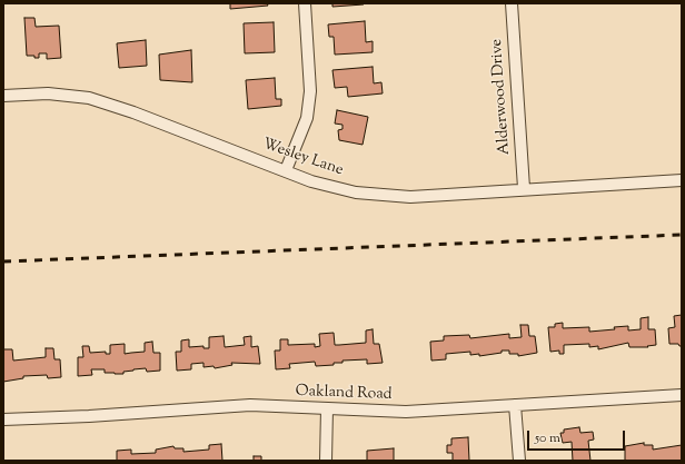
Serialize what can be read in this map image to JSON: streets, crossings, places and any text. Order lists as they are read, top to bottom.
{
  "streets": {
    "street": ["Alderwood Drive", "Wesley Lane", "Oakland Road"]
  },
  "crossings": [
    ["Alderwood Drive", "Wesley Lane"]
  ],
  "scale_bar": "50 m"
}
